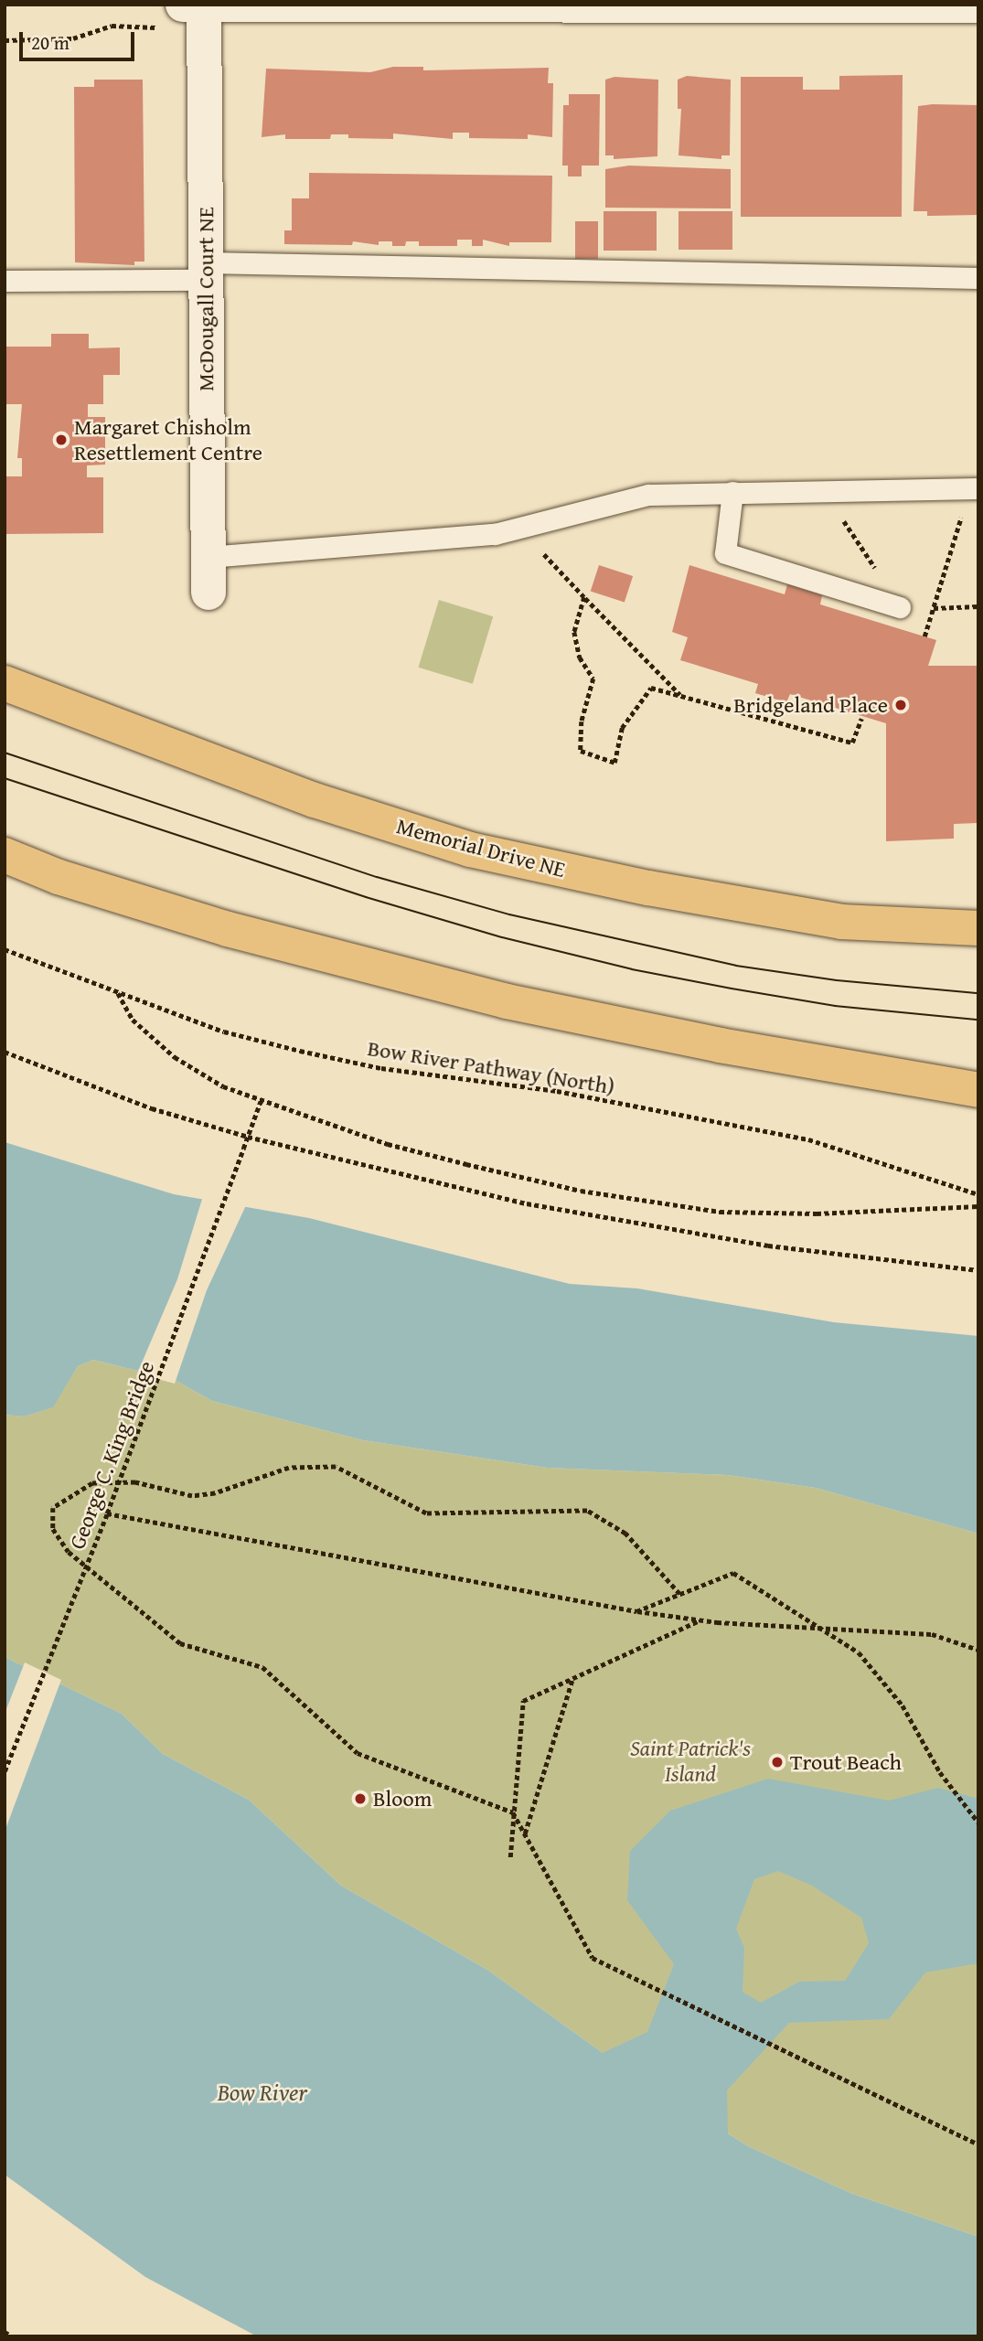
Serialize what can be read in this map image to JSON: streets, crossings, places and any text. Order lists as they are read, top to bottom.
{
  "streets": {
    "highway": ["Memorial Drive NE"],
    "street": ["McDougall Court NE"],
    "path": ["Bow River Pathway (North)", "George C. King Bridge"]
  },
  "water": ["Bow River"],
  "parks": ["Saint Patrick's Island"],
  "places": [
    "Margaret Chisholm Resettlement Centre",
    "Bridgeland Place",
    "Trout Beach",
    "Bloom"
  ],
  "scale_bar": "20 m"
}
